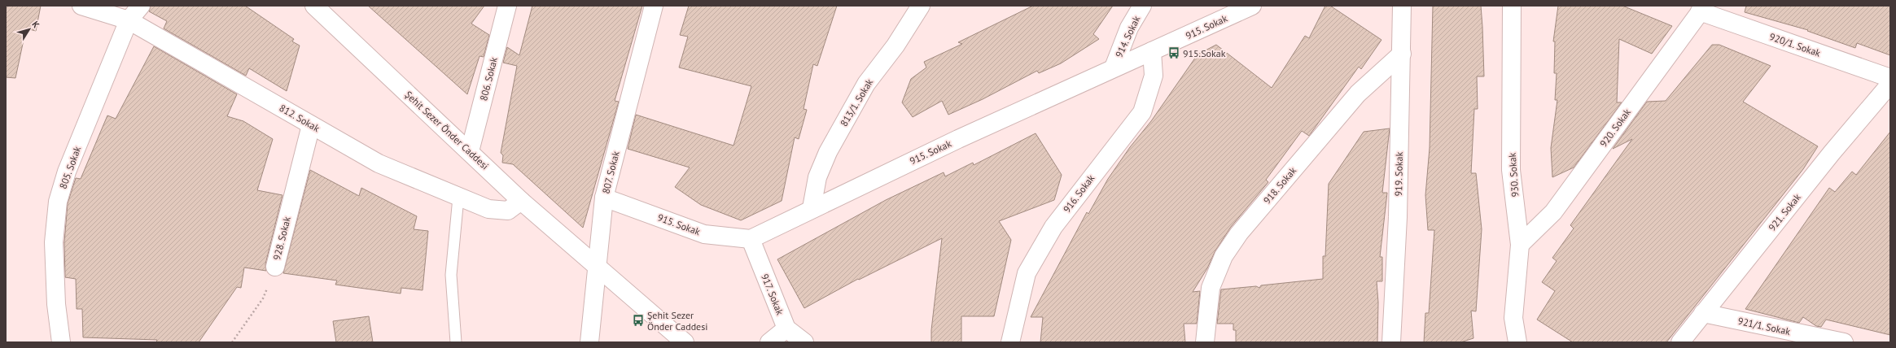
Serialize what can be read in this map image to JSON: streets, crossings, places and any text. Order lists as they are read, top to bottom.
{
  "streets": {
    "street": [
      "915. Sokak",
      "914. Sokak",
      "920/1. Sokak",
      "806. Sokak",
      "813/1. Sokak",
      "812. Sokak",
      "920. Sokak",
      "Şehit Sezer Önder Caddesi",
      "805. Sokak",
      "807. Sokak",
      "919. Sokak",
      "930. Sokak",
      "918. Sokak",
      "916. Sokak",
      "921. Sokak",
      "928. Sokak",
      "917. Sokak",
      "921/1. Sokak"
    ]
  },
  "crossings": [
    ["915. Sokak", "914. Sokak"],
    ["915. Sokak", "813/1. Sokak"],
    ["915. Sokak", "807. Sokak"],
    ["915. Sokak", "916. Sokak"],
    ["915. Sokak", "917. Sokak"],
    ["920/1. Sokak", "920. Sokak"],
    ["806. Sokak", "Şehit Sezer Önder Caddesi"],
    ["812. Sokak", "Şehit Sezer Önder Caddesi"],
    ["812. Sokak", "805. Sokak"],
    ["812. Sokak", "928. Sokak"],
    ["920. Sokak", "930. Sokak"],
    ["Şehit Sezer Önder Caddesi", "807. Sokak"],
    ["919. Sokak", "918. Sokak"],
    ["921. Sokak", "921/1. Sokak"]
  ],
  "places": {
    "bus stop": ["915.Sokak", "Şehit Sezer Önder Caddesi"]
  },
  "north": "top right"
}
